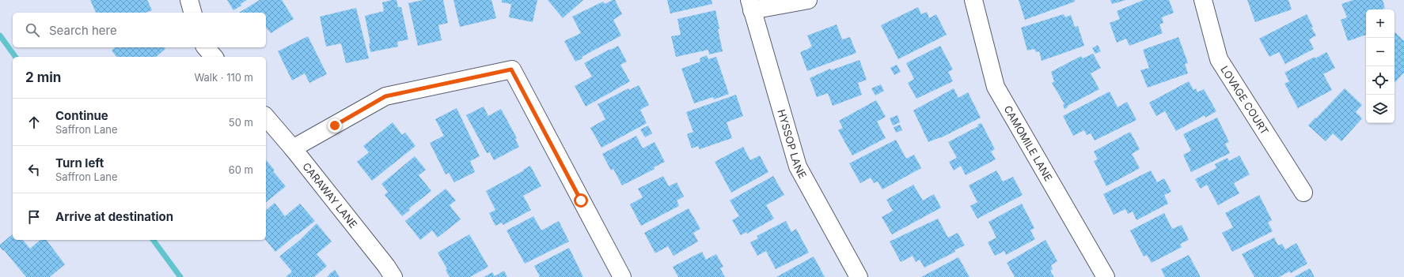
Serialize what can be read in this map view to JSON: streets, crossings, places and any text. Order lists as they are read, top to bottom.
{
  "streets": {
    "street": [
      "LOVAGE COURT",
      "HYSSOP LANE",
      "CAMOMILE LANE",
      "CARAWAY LANE"
    ]
  },
  "page": {
    "map_buttons": ["+", "−"],
    "search": "Search here",
    "heading": ["2 min", "Walk · 110 m"],
    "list": [
      ["Continue", "Saffron Lane", "50 m"],
      ["Turn left", "Saffron Lane", "60 m"],
      "Arrive at destination"
    ]
  }
}
